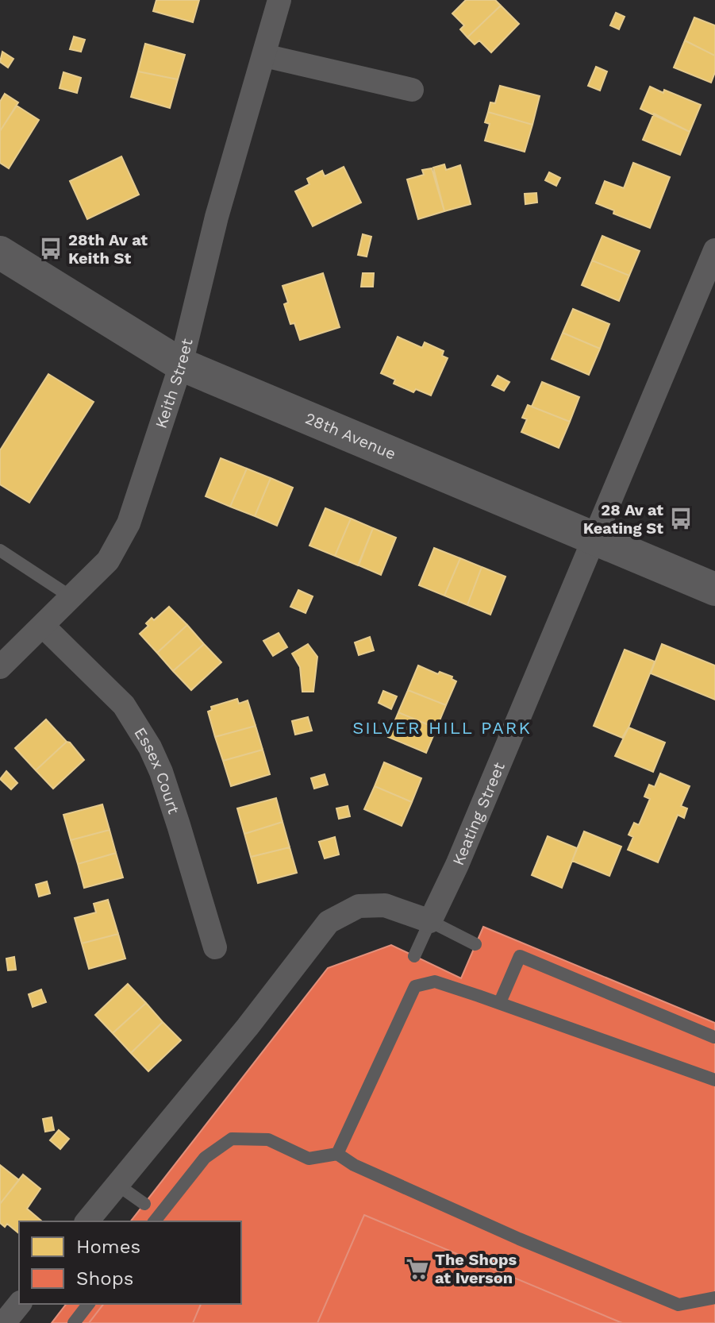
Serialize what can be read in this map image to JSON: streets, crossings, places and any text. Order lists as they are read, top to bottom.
{
  "streets": {
    "street": [
      "Keith Street",
      "28th Avenue",
      "Essex Court",
      "Keating Street"
    ]
  },
  "crossings": [
    ["Keith Street", "28th Avenue"],
    ["Keith Street", "Essex Court"],
    ["28th Avenue", "Keating Street"]
  ],
  "districts": ["SILVER HILL PARK"],
  "places": {
    "bus stop": ["28th Av at Keith St", "28 Av at Keating St"],
    "supermarket": ["The Shops at Iverson"]
  },
  "legend": ["Homes", "Shops"]
}
